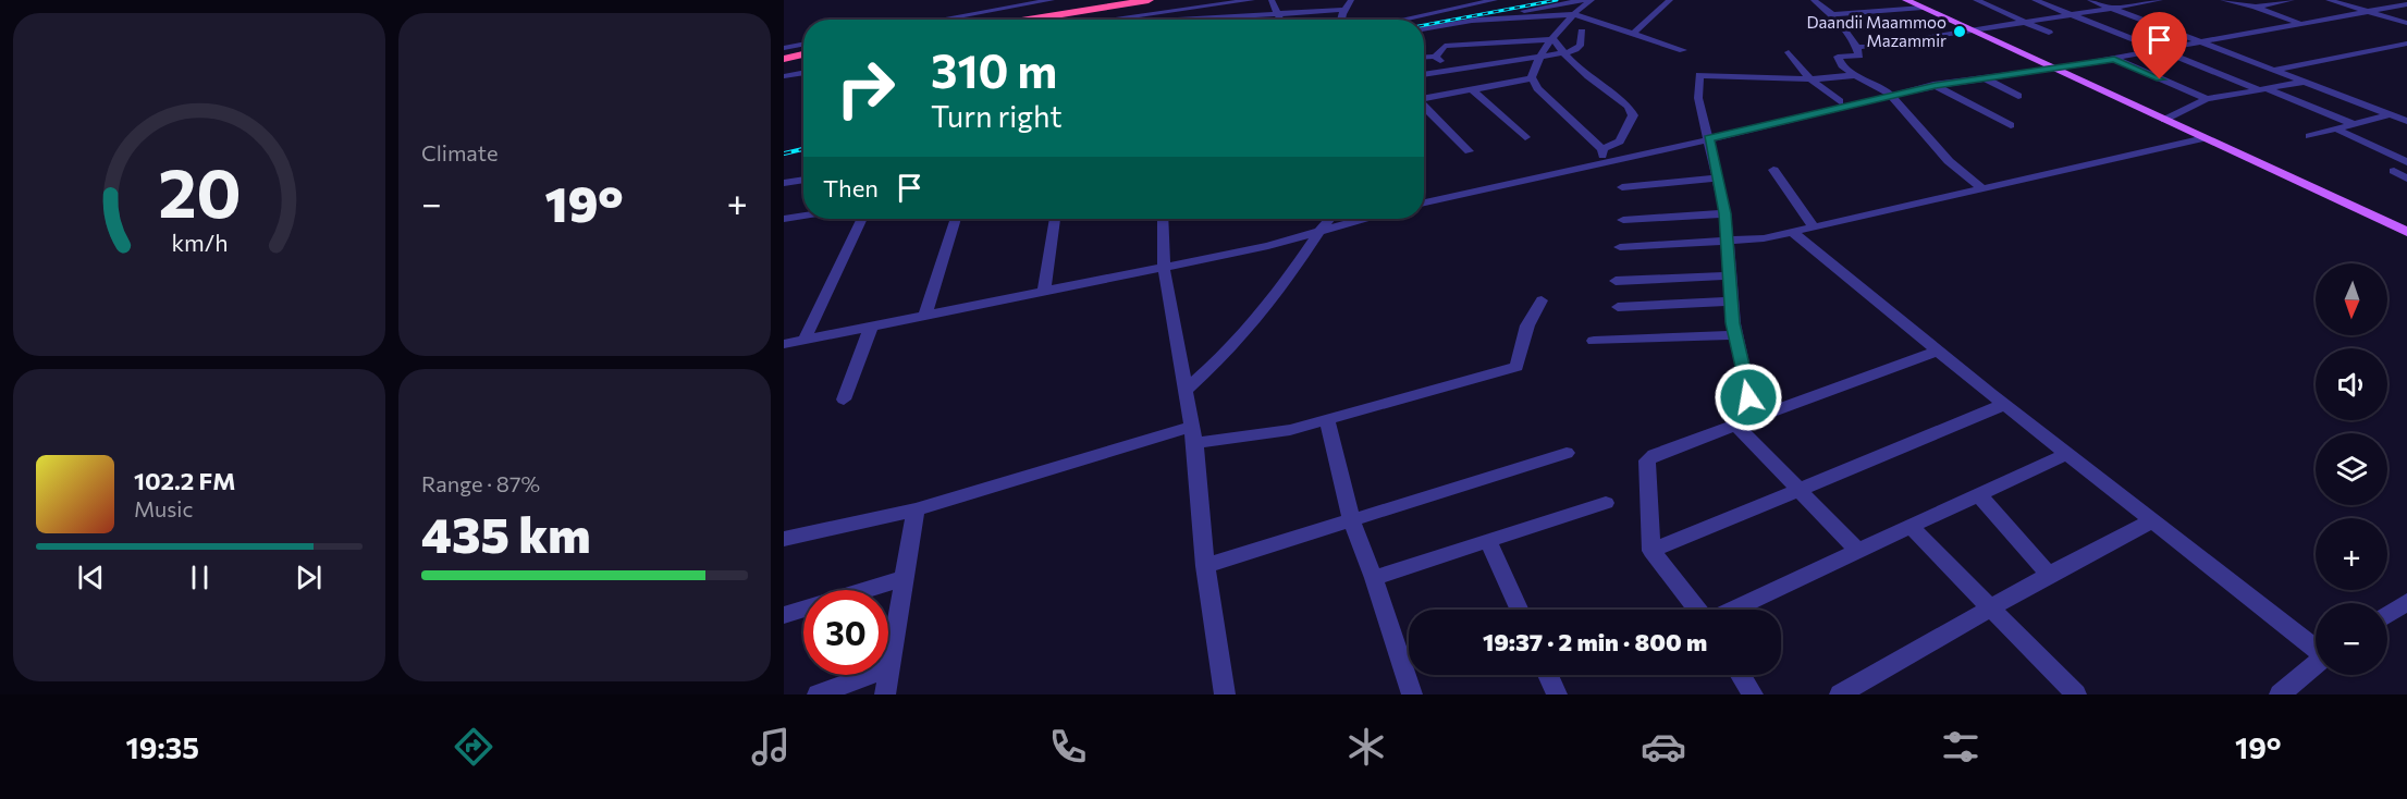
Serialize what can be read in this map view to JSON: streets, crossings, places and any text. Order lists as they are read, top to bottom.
{
  "places": ["Daandii Maammoo Mazammir"],
  "north": "bottom",
  "page": {
    "tile": [
      "Climate",
      ["Range · 87%", "435 km"]
    ],
    "turn": ["310 m", "Turn right"],
    "then": "Then",
    "heat": ["−", "19°", "+"],
    "map_buttons": ["+", "−"],
    "song": ["102.2 FM", "Music"],
    "limit": "30",
    "trip": "19:37 · 2 min · 800 m",
    "tabs": ["19:35", "19°"],
    "gauge": ["20", "km/h"]
  }
}
